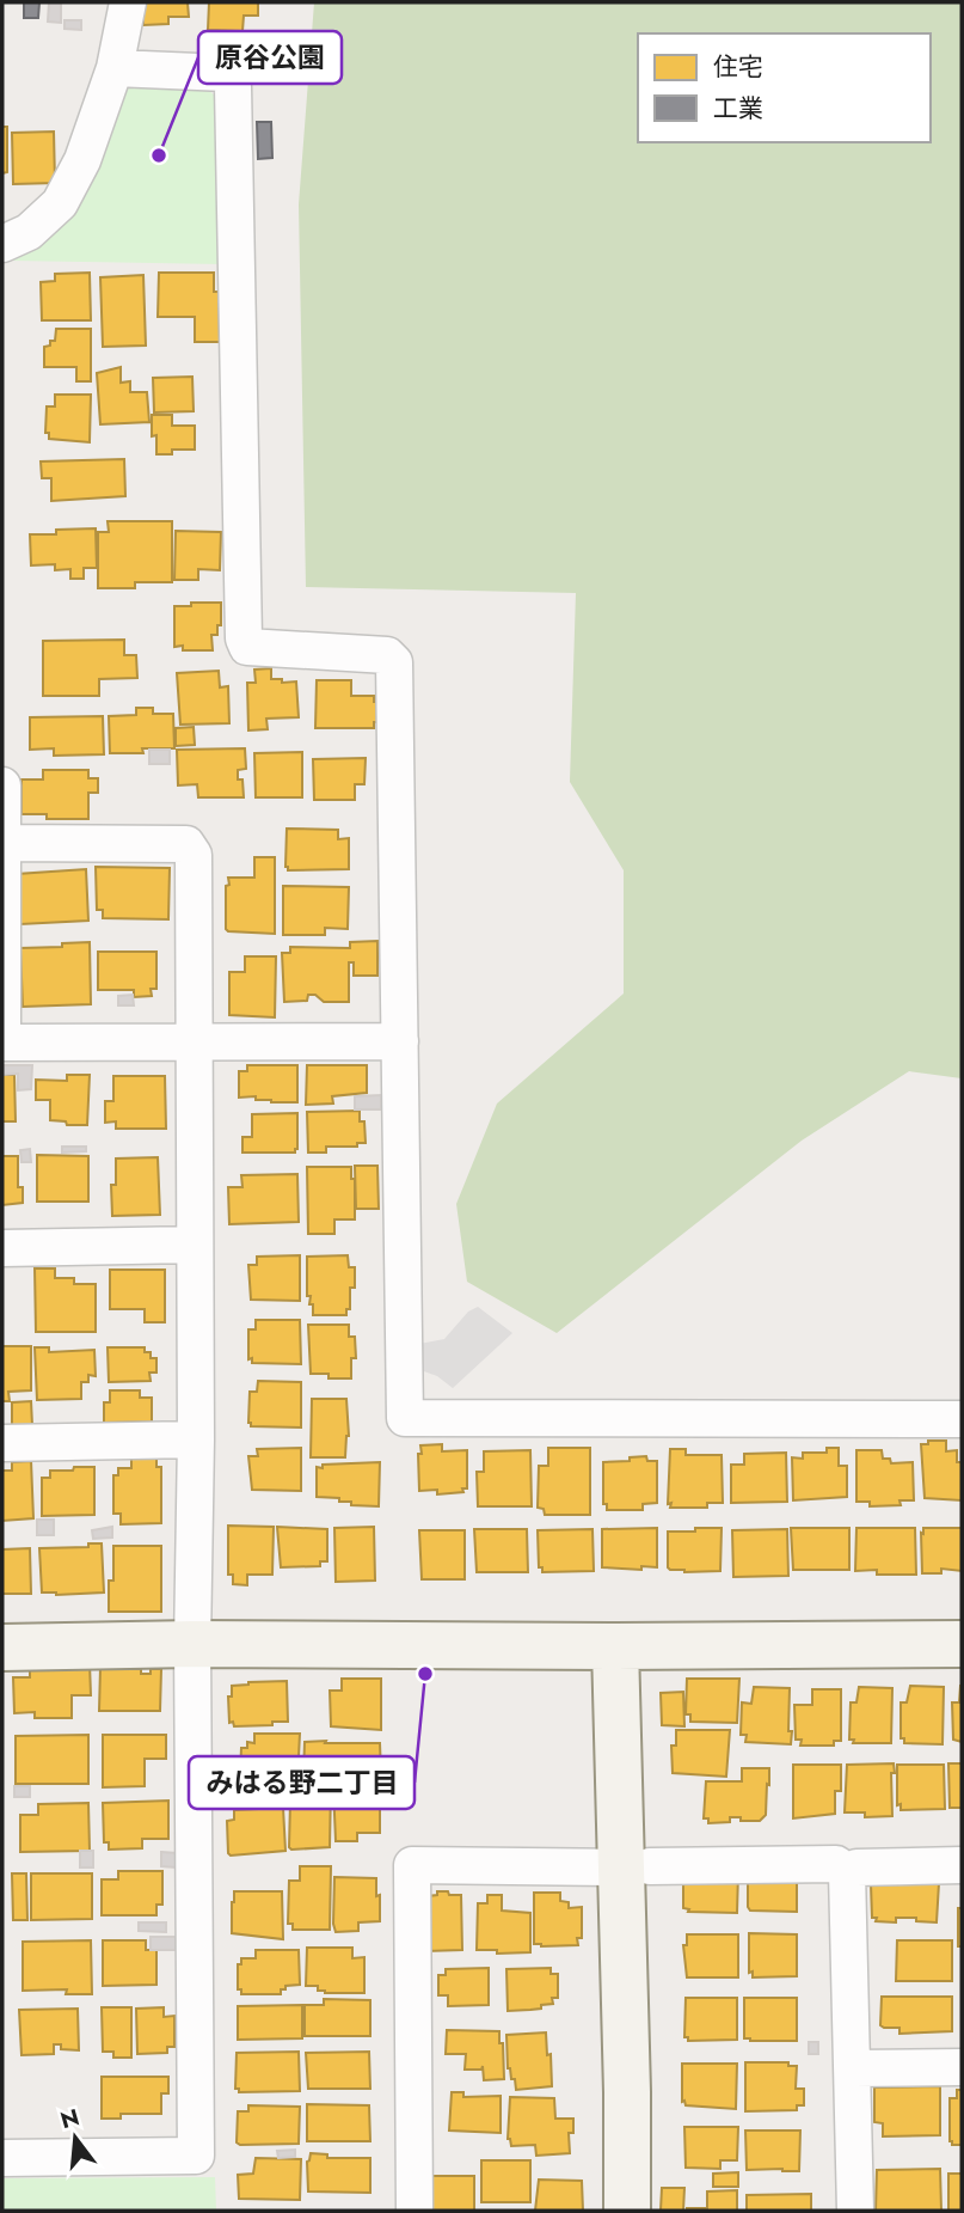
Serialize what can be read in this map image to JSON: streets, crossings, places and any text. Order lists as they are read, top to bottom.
{
  "places": ["原谷公園", "みはる野二丁目"],
  "legend": ["住宅", "工業"],
  "north": "top"
}
